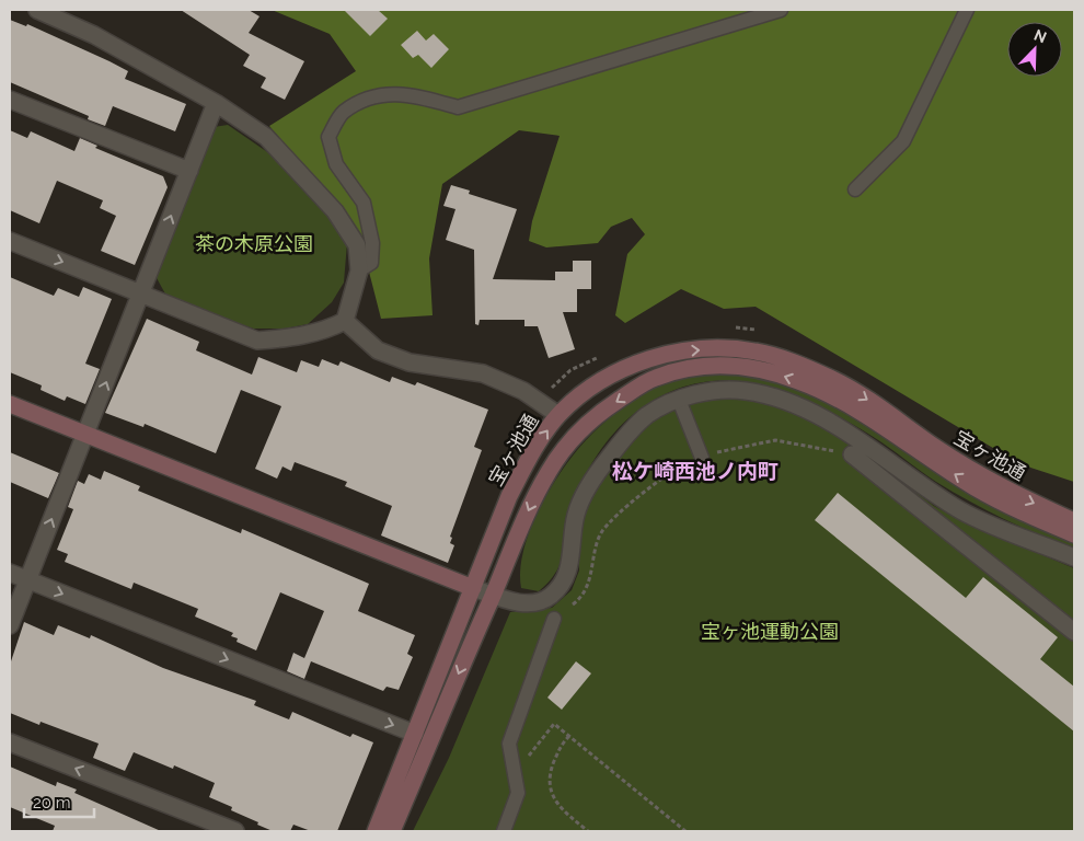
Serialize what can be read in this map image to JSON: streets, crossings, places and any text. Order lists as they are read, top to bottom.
{
  "streets": {
    "street": ["宝ヶ池通"]
  },
  "districts": ["松ケ崎西池ノ内町"],
  "parks": ["茶の木原公園", "宝ヶ池運動公園"],
  "scale_bar": "20 m",
  "north": "top right"
}
